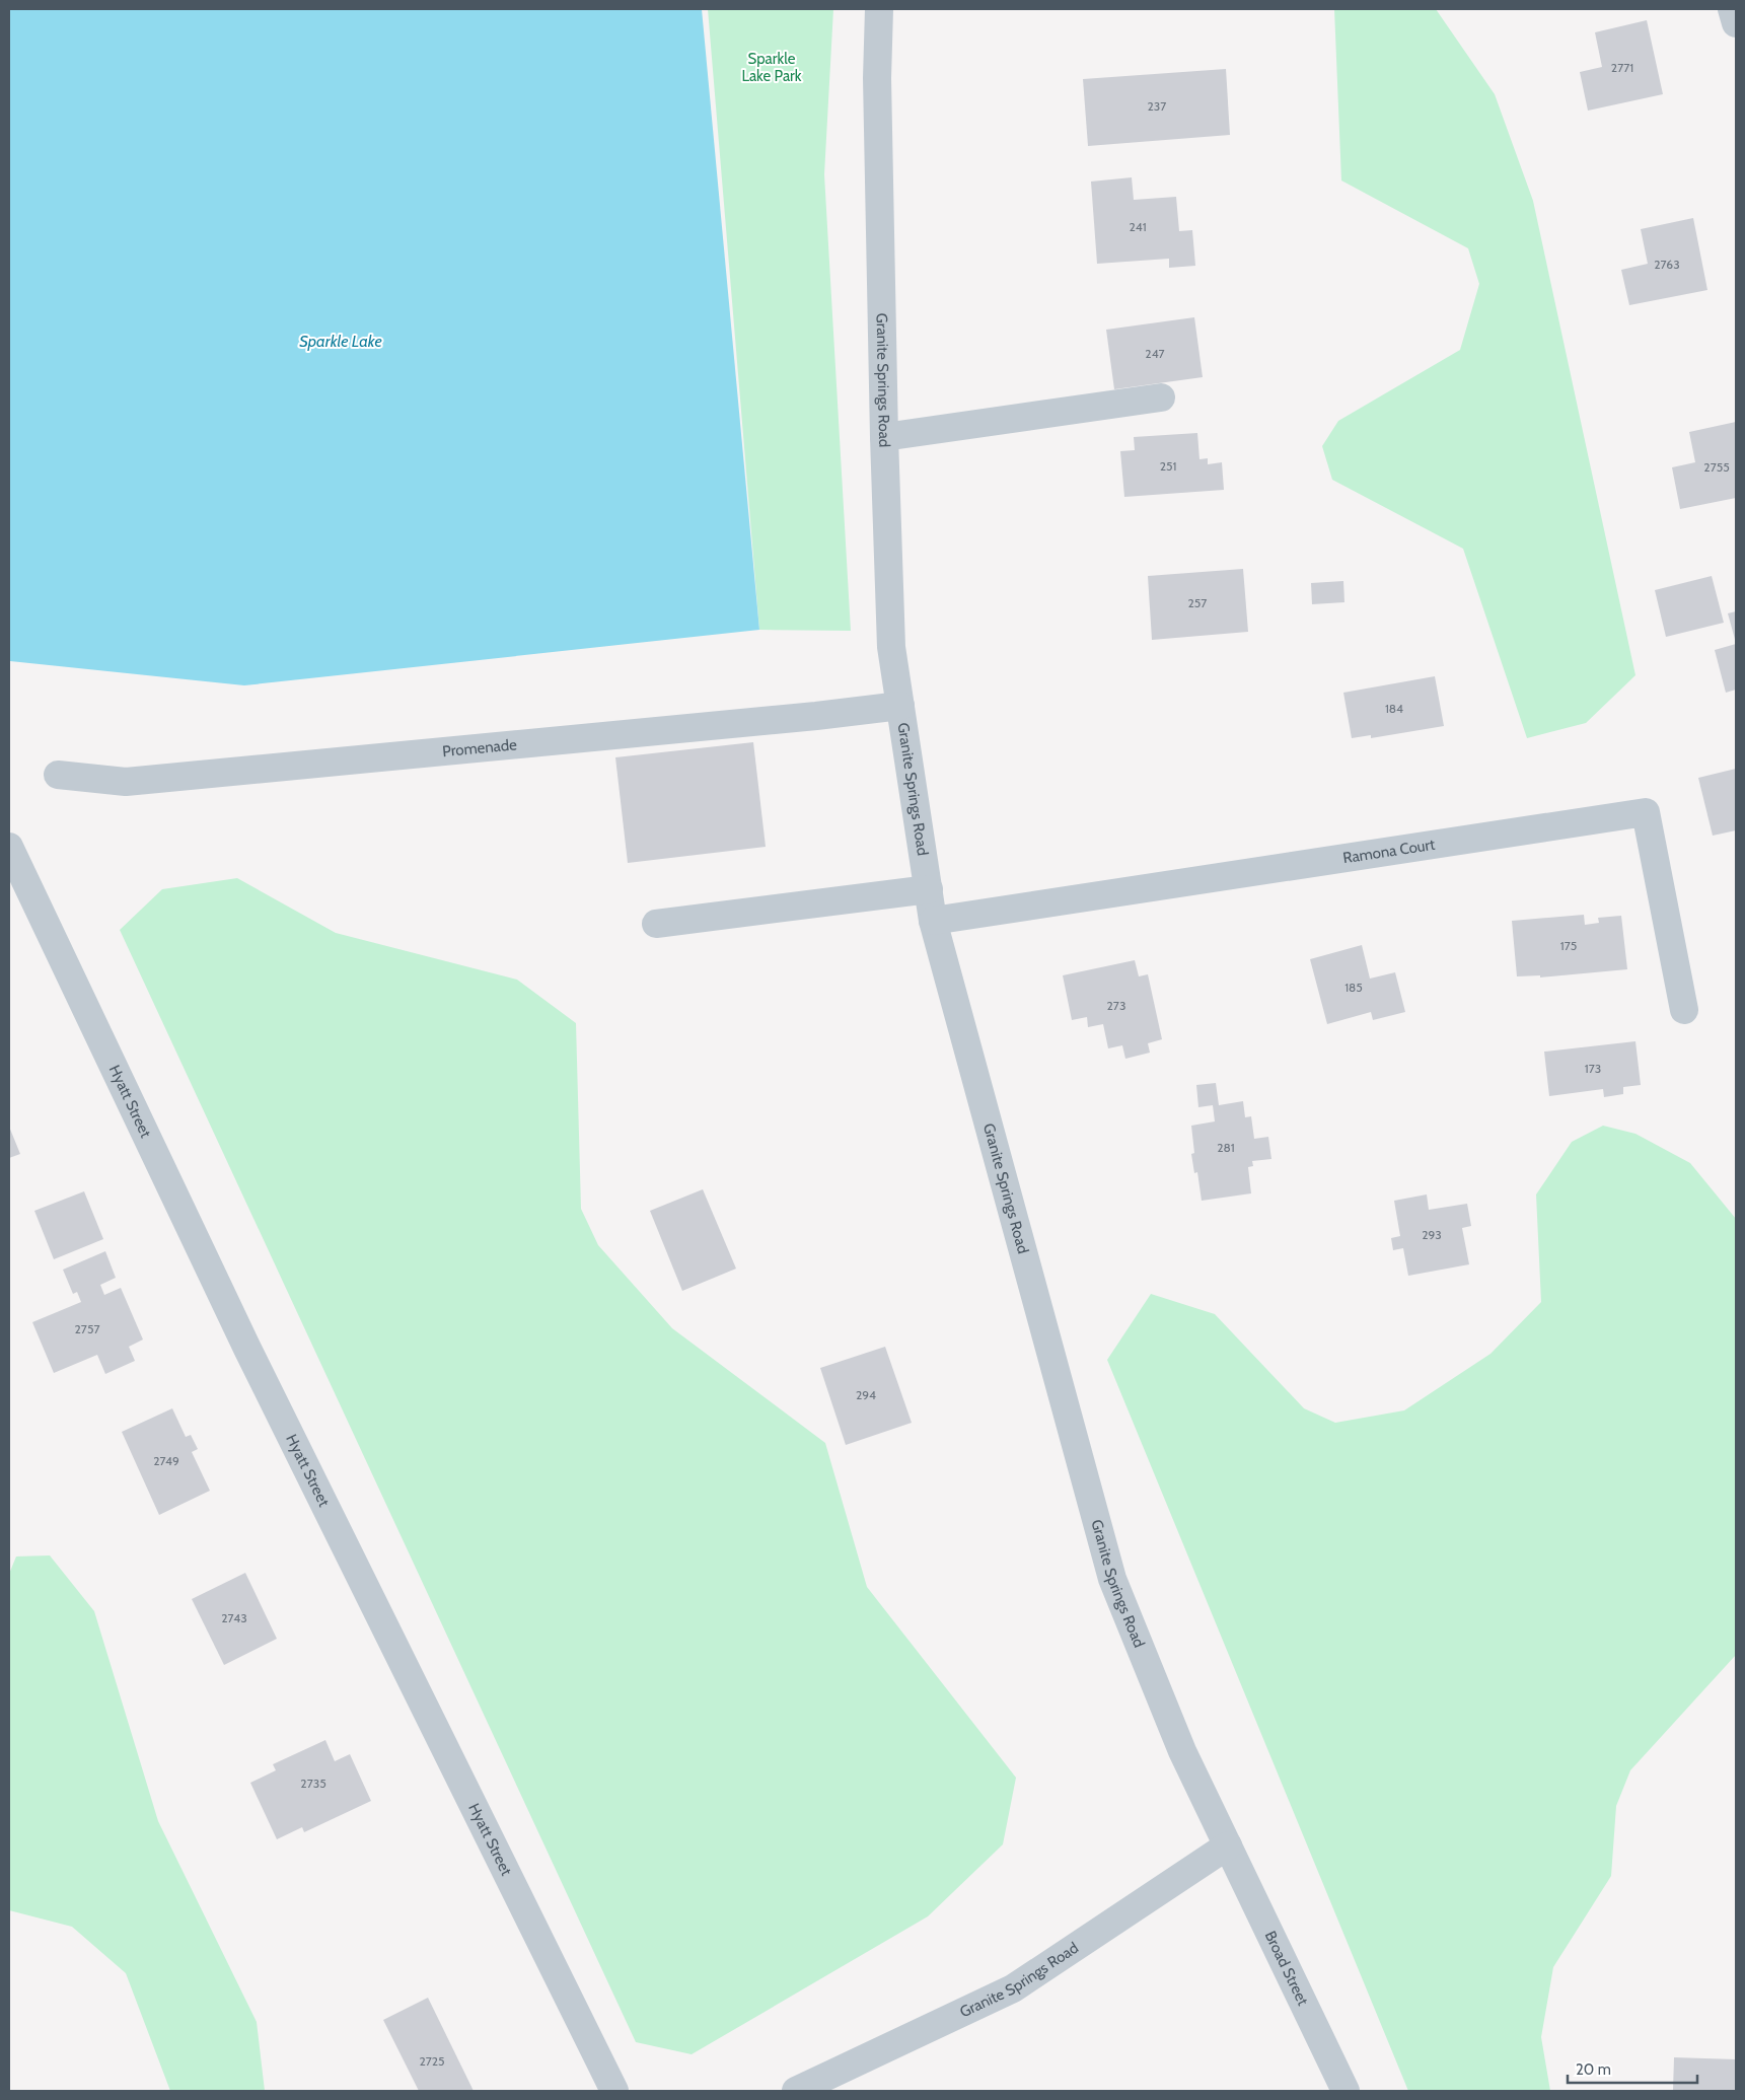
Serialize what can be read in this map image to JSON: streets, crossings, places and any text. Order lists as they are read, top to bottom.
{
  "streets": {
    "street": [
      "Granite Springs Road",
      "Promenade",
      "Ramona Court",
      "Hyatt Street",
      "Broad Street"
    ]
  },
  "crossings": [
    ["Granite Springs Road", "Promenade"],
    ["Granite Springs Road", "Ramona Court"],
    ["Granite Springs Road", "Broad Street"]
  ],
  "water": ["Sparkle Lake"],
  "parks": ["Sparkle Lake Park"],
  "house_numbers": [
    "2771",
    "237",
    "241",
    "2763",
    "247",
    "251",
    "2755",
    "257",
    "184",
    "175",
    "185",
    "273",
    "173",
    "281",
    "293",
    "2757",
    "294",
    "2749",
    "2743",
    "2735",
    "2725"
  ],
  "scale_bar": "20 m"
}
